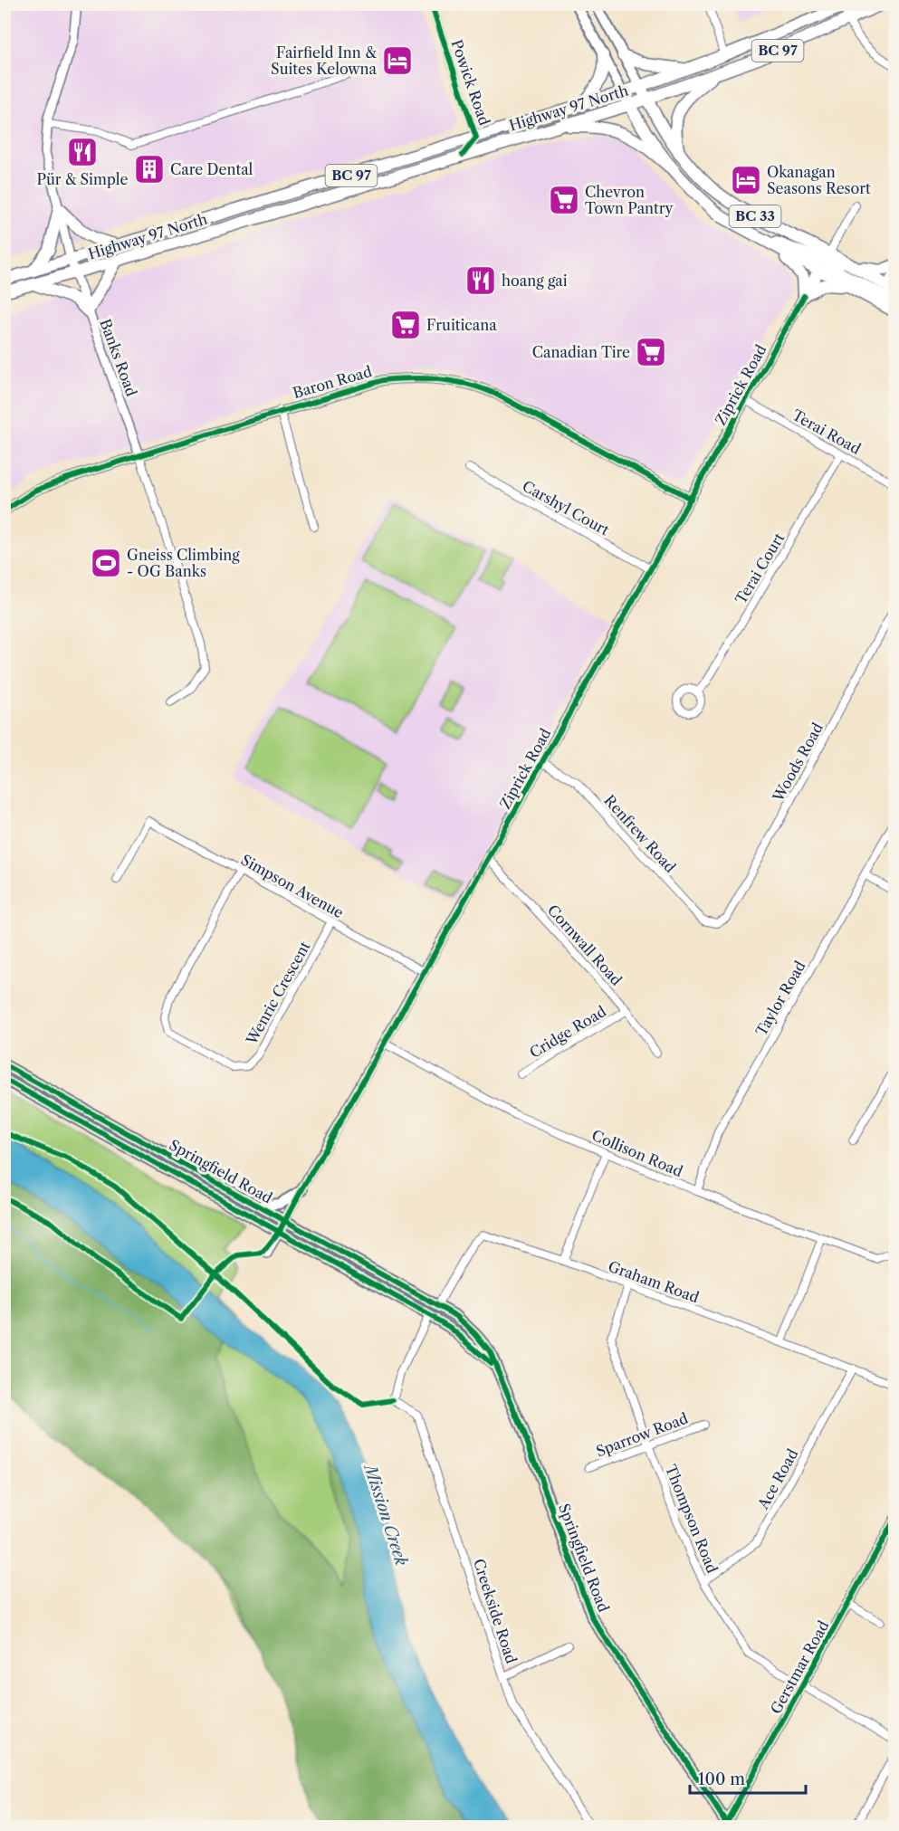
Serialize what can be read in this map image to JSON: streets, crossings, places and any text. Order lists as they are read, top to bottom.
{
  "streets": {
    "main road": [
      "BC 97",
      "Highway 97 North",
      "BC 33",
      "Springfield Road"
    ],
    "street": [
      "Powick Road",
      "Banks Road",
      "Baron Road",
      "Ziprick Road",
      "Terai Road",
      "Carshyl Court",
      "Terai Court",
      "Woods Road",
      "Renfrew Road",
      "Simpson Avenue",
      "Cornwall Road",
      "Wenric Crescent",
      "Taylor Road",
      "Cridge Road",
      "Collison Road",
      "Graham Road",
      "Sparrow Road",
      "Ace Road",
      "Thompson Road",
      "Creekside Road",
      "Gerstmar Road"
    ]
  },
  "crossings": [
    ["Powick Road", "Highway 97 North"],
    ["Highway 97 North", "BC 33"],
    ["Highway 97 North", "Banks Road"],
    ["Banks Road", "Baron Road"],
    ["Baron Road", "Ziprick Road"],
    ["Ziprick Road", "Terai Road"],
    ["Ziprick Road", "Carshyl Court"],
    ["Ziprick Road", "Renfrew Road"],
    ["Ziprick Road", "Simpson Avenue"],
    ["Ziprick Road", "Cornwall Road"],
    ["Ziprick Road", "Collison Road"],
    ["Ziprick Road", "Springfield Road"],
    ["Terai Road", "Terai Court"],
    ["Woods Road", "Renfrew Road"],
    ["Simpson Avenue", "Wenric Crescent"],
    ["Cornwall Road", "Cridge Road"],
    ["Taylor Road", "Collison Road"],
    ["Springfield Road", "Graham Road"],
    ["Springfield Road", "Creekside Road"],
    ["Springfield Road", "Gerstmar Road"],
    ["Graham Road", "Ace Road"],
    ["Graham Road", "Thompson Road"],
    ["Sparrow Road", "Thompson Road"],
    ["Ace Road", "Thompson Road"],
    ["Thompson Road", "Gerstmar Road"]
  ],
  "water": ["Mission Creek"],
  "places": {
    "hotel": ["Fairfield Inn & Suites Kelowna", "Okanagan Seasons Resort"],
    "restaurant": ["Pür & Simple", "hoang gai"],
    "building": ["Care Dental"],
    "supermarket": ["Chevron Town Pantry", "Fruiticana", "Canadian Tire"],
    "sports": ["Gneiss Climbing - OG Banks"]
  },
  "scale_bar": "100 m"
}
